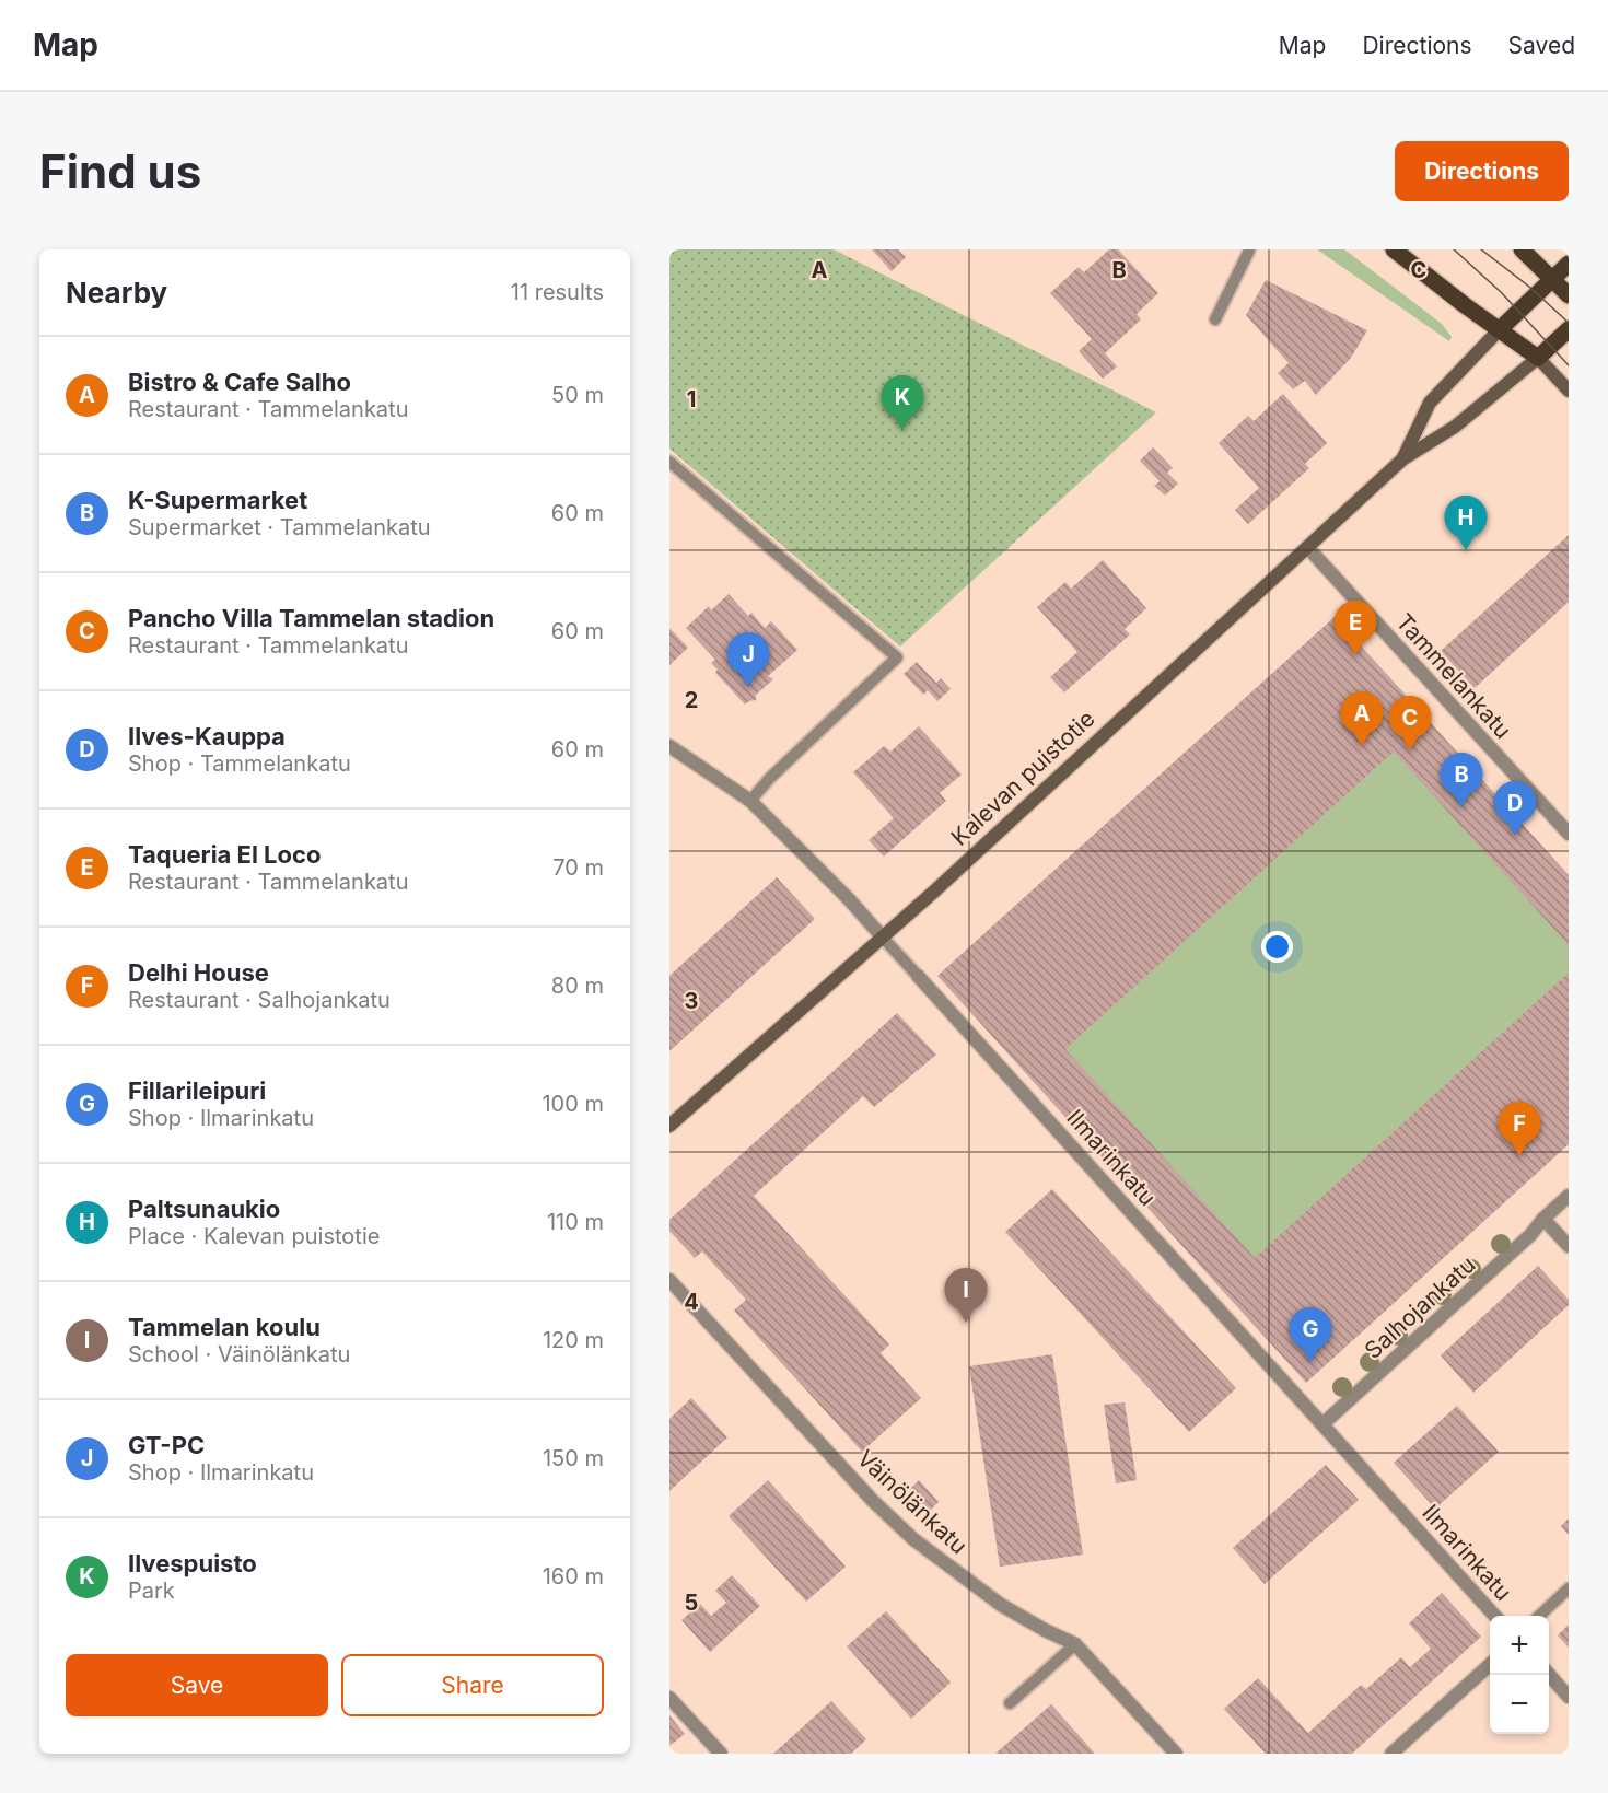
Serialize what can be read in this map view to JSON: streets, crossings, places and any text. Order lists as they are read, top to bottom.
{
  "streets": {
    "main road": ["Kalevan puistotie"],
    "street": [
      "Tammelankatu",
      "Ilmarinkatu",
      "Salhojankatu",
      "Väinölänkatu"
    ]
  },
  "crossings": [
    ["Tammelankatu", "Kalevan puistotie"],
    ["Kalevan puistotie", "Ilmarinkatu"],
    ["Ilmarinkatu", "Salhojankatu"]
  ],
  "page": {
    "header": "Map",
    "nav": ["Map", "Directions", "Saved"],
    "buttons": [
      "Directions",
      ["Save", "Share"]
    ],
    "title": "Find us",
    "heading": ["Nearby", "11 results"],
    "list": [
      {
        "mark": "A",
        "name": "Bistro & Cafe Salho",
        "note": "Restaurant · Tammelankatu",
        "value": "50 m"
      },
      {
        "mark": "B",
        "name": "K-Supermarket",
        "note": "Supermarket · Tammelankatu",
        "value": "60 m"
      },
      {
        "mark": "C",
        "name": "Pancho Villa Tammelan stadion",
        "note": "Restaurant · Tammelankatu",
        "value": "60 m"
      },
      {
        "mark": "D",
        "name": "Ilves-Kauppa",
        "note": "Shop · Tammelankatu",
        "value": "60 m"
      },
      {
        "mark": "E",
        "name": "Taqueria El Loco",
        "note": "Restaurant · Tammelankatu",
        "value": "70 m"
      },
      {
        "mark": "F",
        "name": "Delhi House",
        "note": "Restaurant · Salhojankatu",
        "value": "80 m"
      },
      {
        "mark": "G",
        "name": "Fillarileipuri",
        "note": "Shop · Ilmarinkatu",
        "value": "100 m"
      },
      {
        "mark": "H",
        "name": "Paltsunaukio",
        "note": "Place · Kalevan puistotie",
        "value": "110 m"
      },
      {
        "mark": "I",
        "name": "Tammelan koulu",
        "note": "School · Väinölänkatu",
        "value": "120 m"
      },
      {
        "mark": "J",
        "name": "GT-PC",
        "note": "Shop · Ilmarinkatu",
        "value": "150 m"
      },
      {
        "mark": "K",
        "name": "Ilvespuisto",
        "note": "Park",
        "value": "160 m"
      }
    ],
    "pins": [
      "K",
      "H",
      "E",
      "J",
      "A",
      "C",
      "B",
      "D",
      "F",
      "I",
      "G"
    ],
    "map_buttons": ["+", "−"]
  },
  "grid": {
    "columns": ["A", "B", "C"],
    "rows": [
      "1",
      "2",
      "3",
      "4",
      "5"
    ]
  }
}
